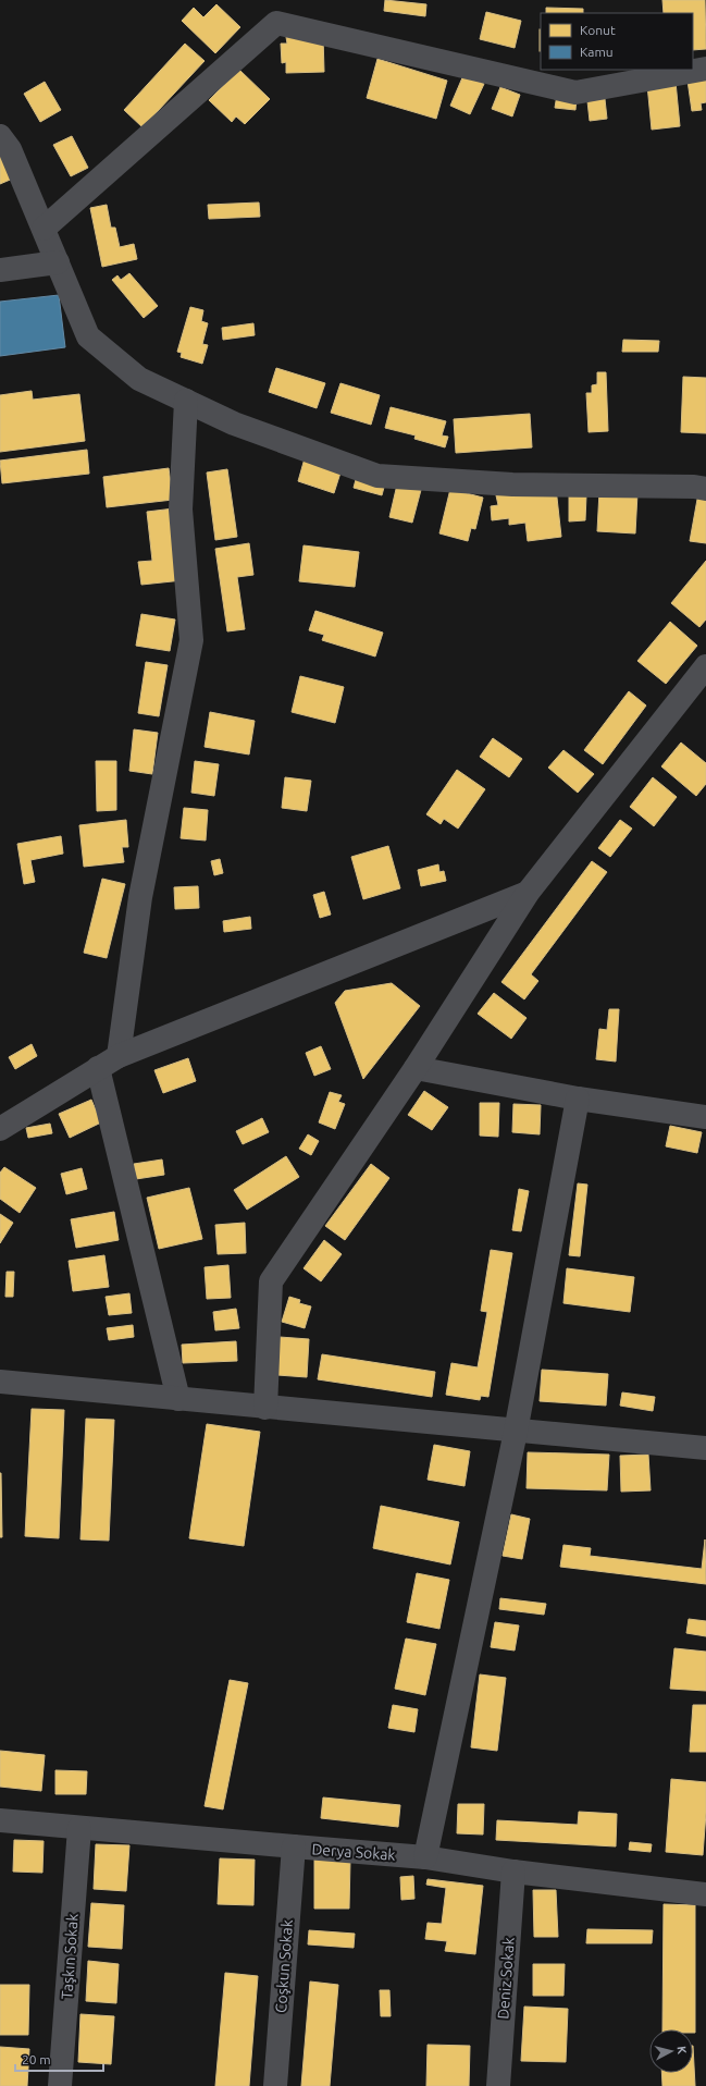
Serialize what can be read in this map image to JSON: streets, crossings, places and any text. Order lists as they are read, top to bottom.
{
  "streets": {
    "street": [
      "Derya Sokak",
      "Taşkın Sokak",
      "Coşkun Sokak",
      "Deniz Sokak"
    ]
  },
  "crossings": [
    ["Derya Sokak", "Taşkın Sokak"],
    ["Derya Sokak", "Coşkun Sokak"],
    ["Derya Sokak", "Deniz Sokak"]
  ],
  "legend": ["Konut", "Kamu"],
  "scale_bar": "20 m",
  "north": "right"
}
